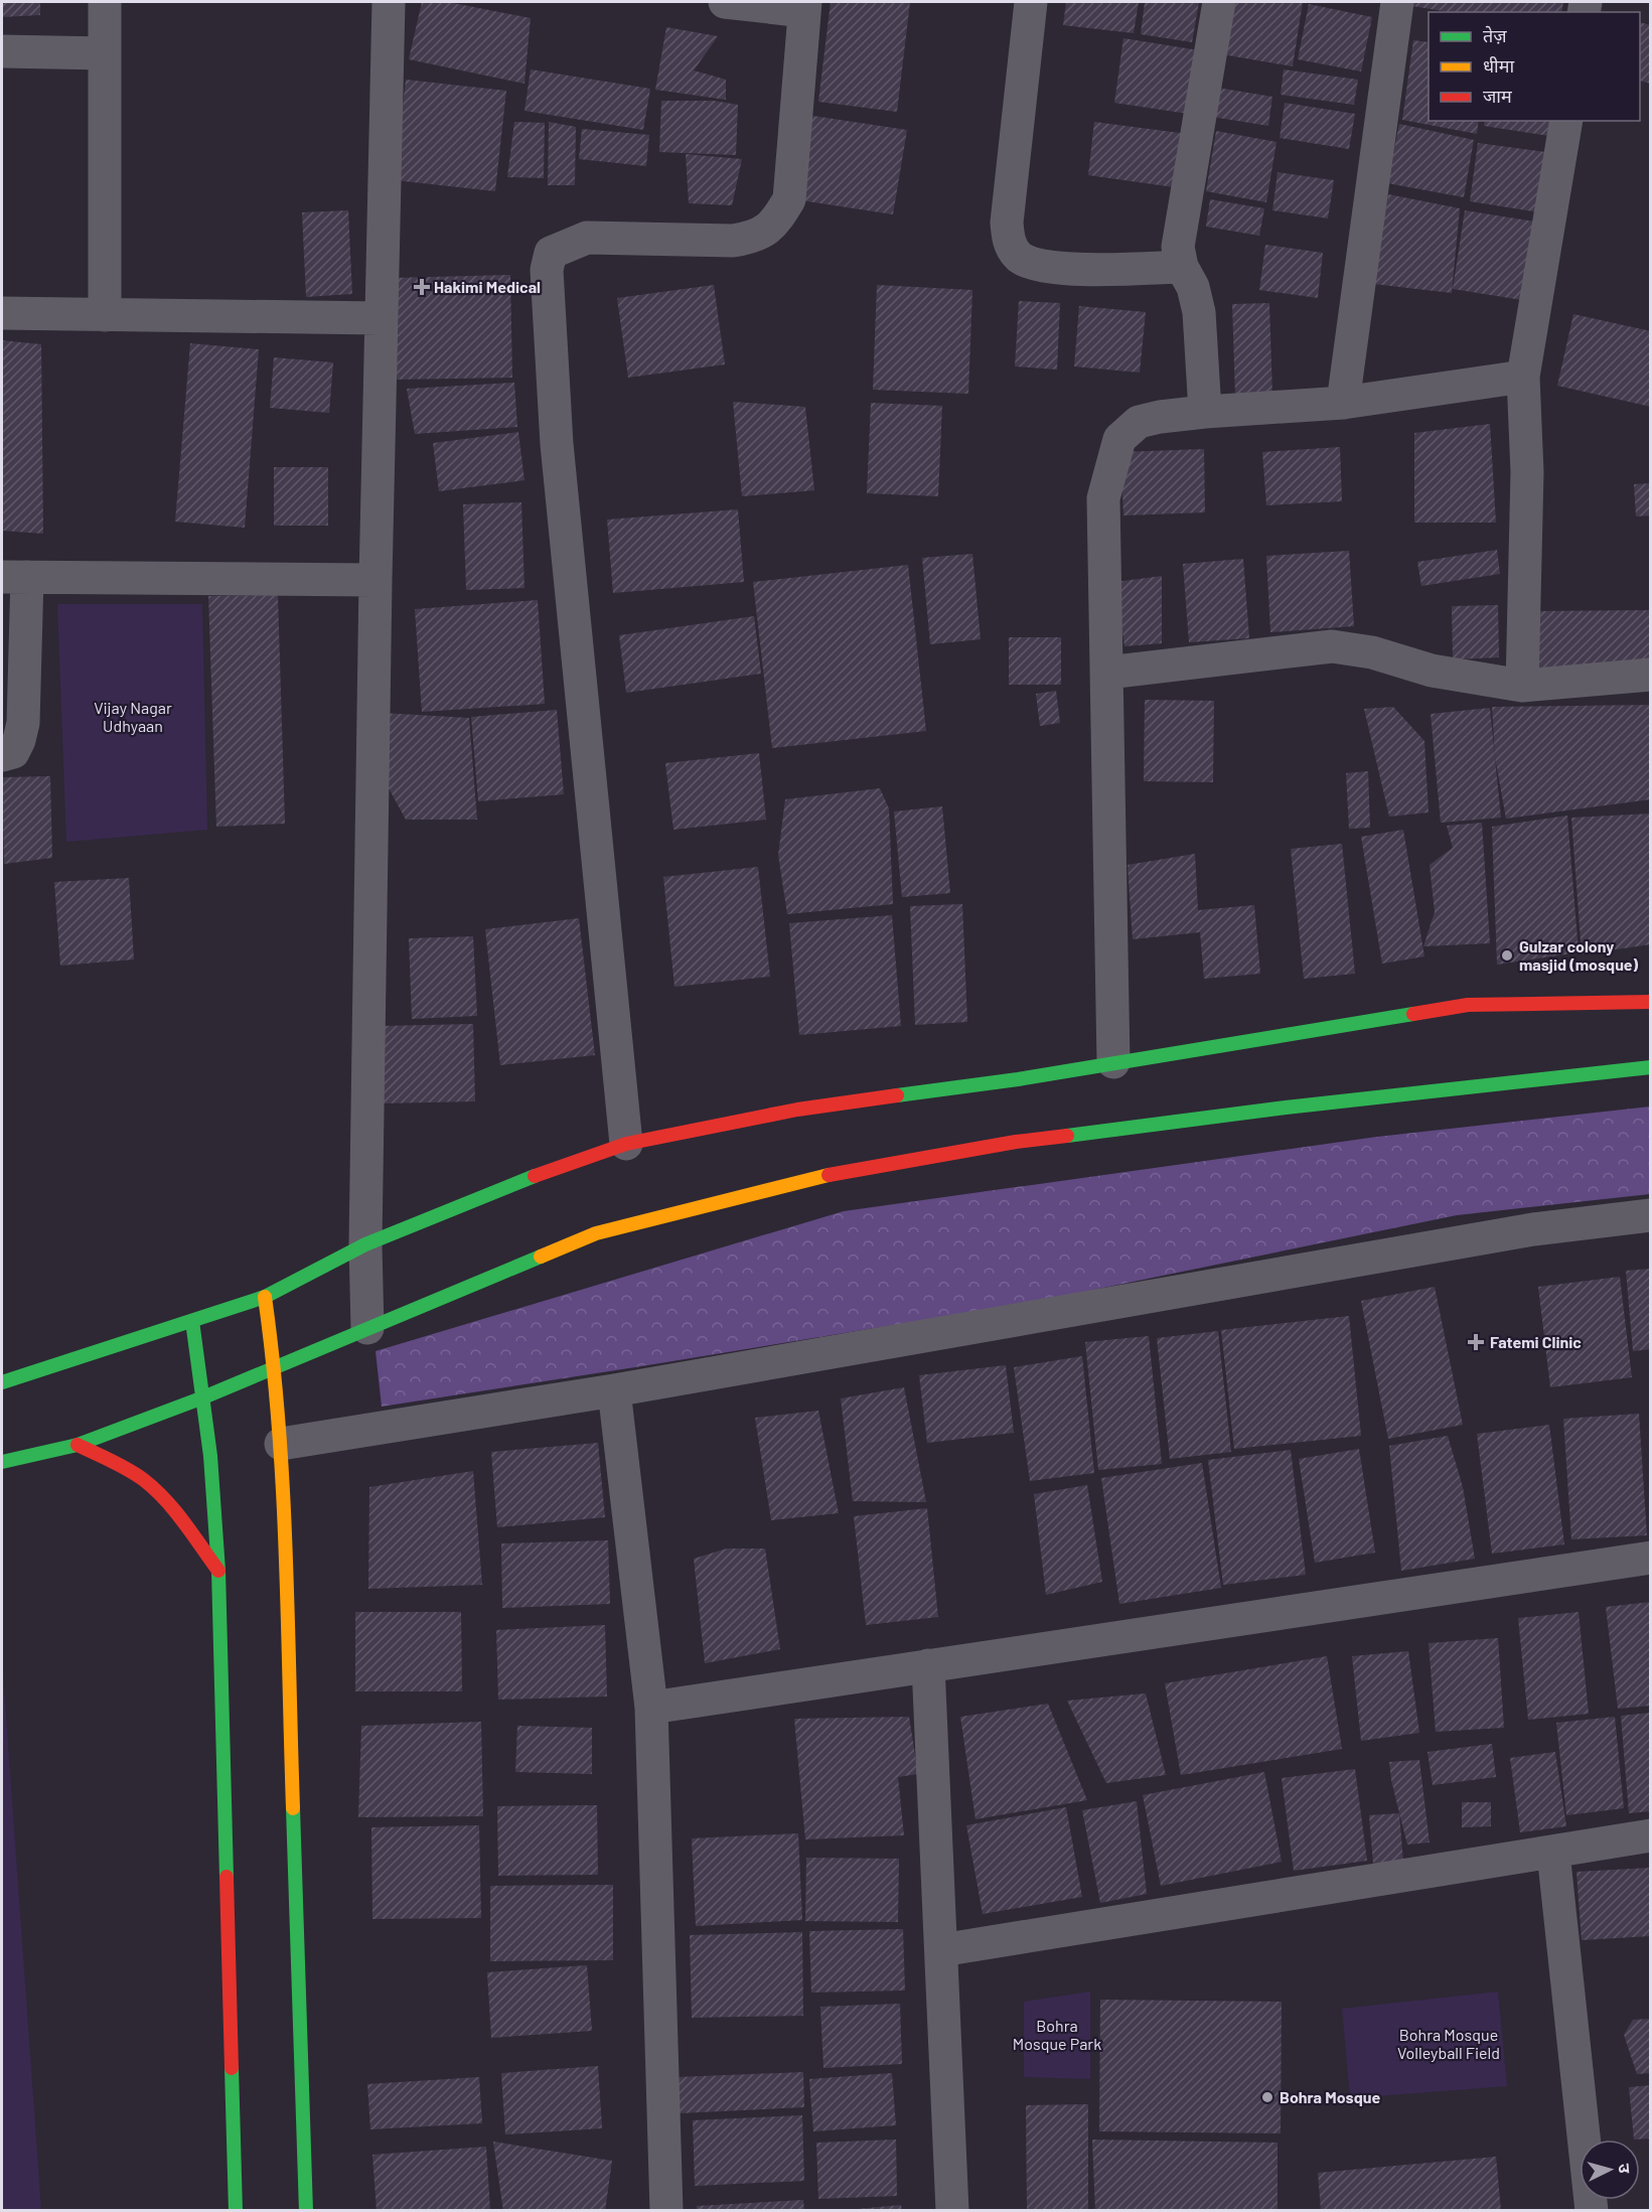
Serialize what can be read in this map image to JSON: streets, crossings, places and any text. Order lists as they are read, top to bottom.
{
  "parks": ["Vijay Nagar Udhyaan", "Bohra Mosque Park", "Bohra Mosque Volleyball Field"],
  "places": {
    "health": ["Hakimi Medical", "Fatemi Clinic"],
    "other": ["Gulzar colony masjid (mosque)", "Bohra Mosque"]
  },
  "legend": ["तेज़", "धीमा", "जाम"],
  "north": "right"
}
